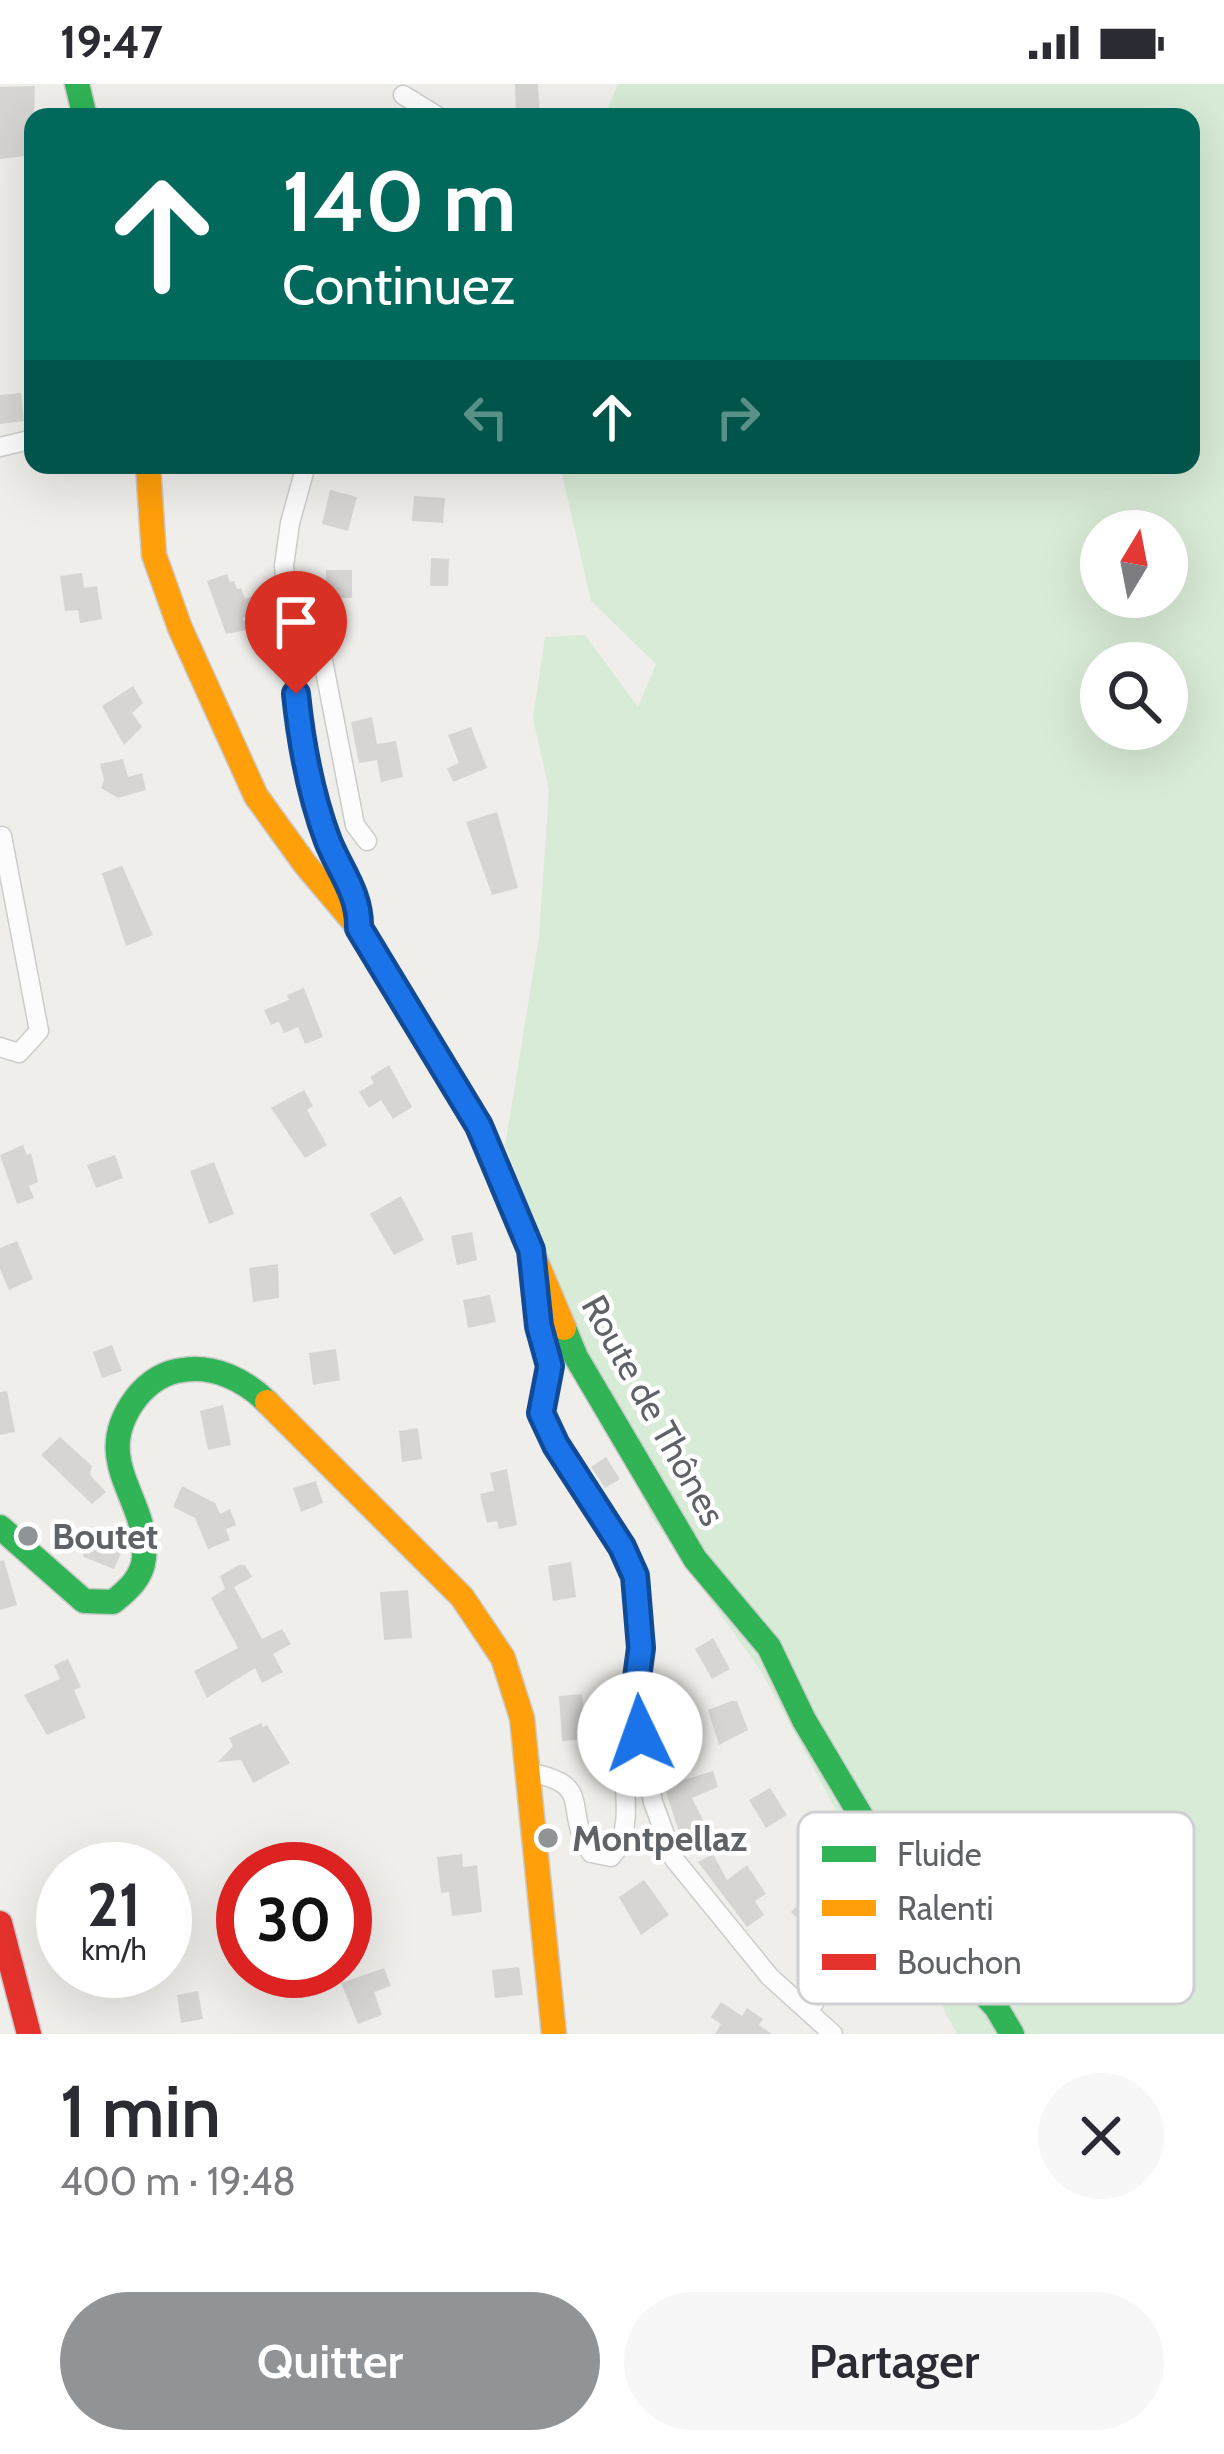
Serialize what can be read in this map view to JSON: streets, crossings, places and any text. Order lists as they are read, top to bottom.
{
  "streets": {
    "main road": ["Route de Thônes"]
  },
  "places": ["Boutet", "Montpellaz"],
  "legend": ["Fluide", "Ralenti", "Bouchon"],
  "north": "top",
  "page": {
    "status": "19:47",
    "turn": ["140 m", "Continuez"],
    "speed": "21 km/h",
    "limit": "30",
    "heading": ["1 min", "400 m · 19:48"],
    "buttons": ["Quitter", "Partager"]
  }
}
